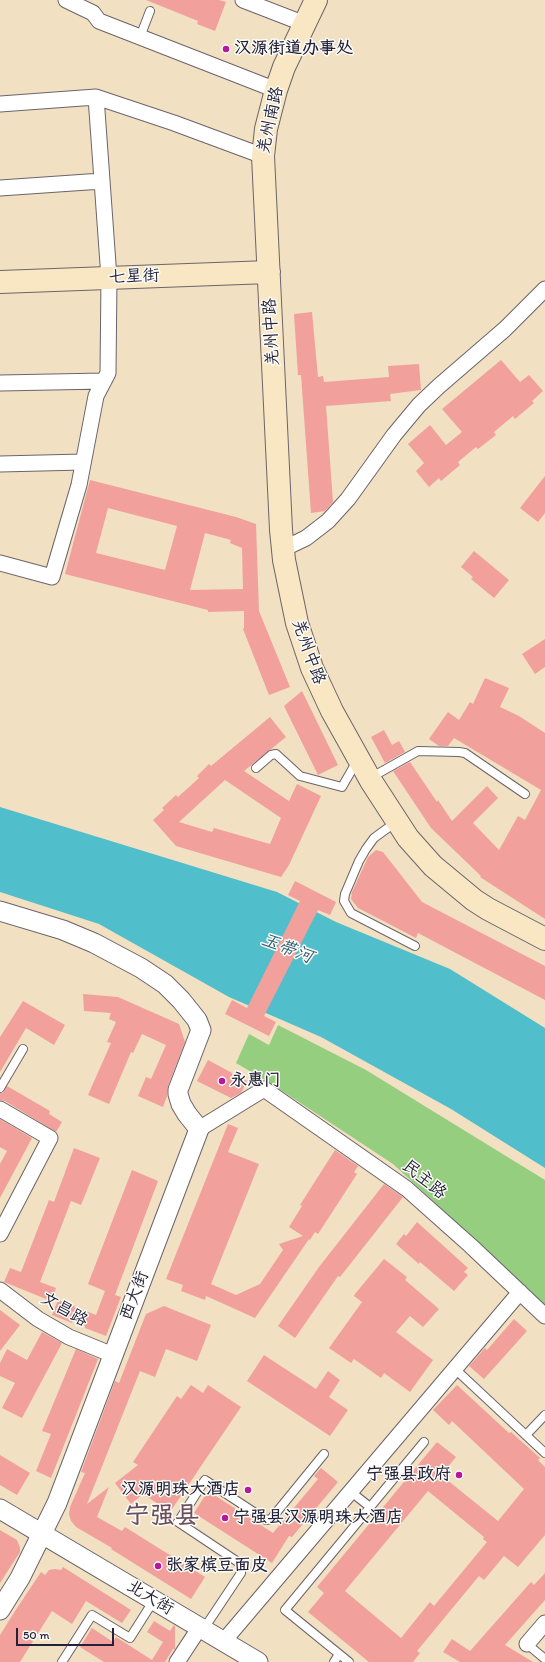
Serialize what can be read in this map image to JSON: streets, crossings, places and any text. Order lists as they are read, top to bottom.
{
  "streets": {
    "main road": ["羌州南路", "七星街", "羌州中路"],
    "street": [
      "民主路",
      "西大街",
      "文昌路",
      "北大街"
    ]
  },
  "crossings": [
    ["羌州南路", "七星街"],
    ["羌州南路", "羌州中路"],
    ["七星街", "羌州中路"],
    ["民主路", "西大街"],
    ["西大街", "文昌路"],
    ["西大街", "北大街"]
  ],
  "districts": ["宁强县"],
  "water": ["玉带河"],
  "places": [
    "汉源街道办事处",
    "永惠门",
    "宁强县政府",
    "汉源明珠大酒店",
    "宁强县汉源明珠大酒店",
    "张家槟豆面皮"
  ],
  "scale_bar": "50 m"
}
